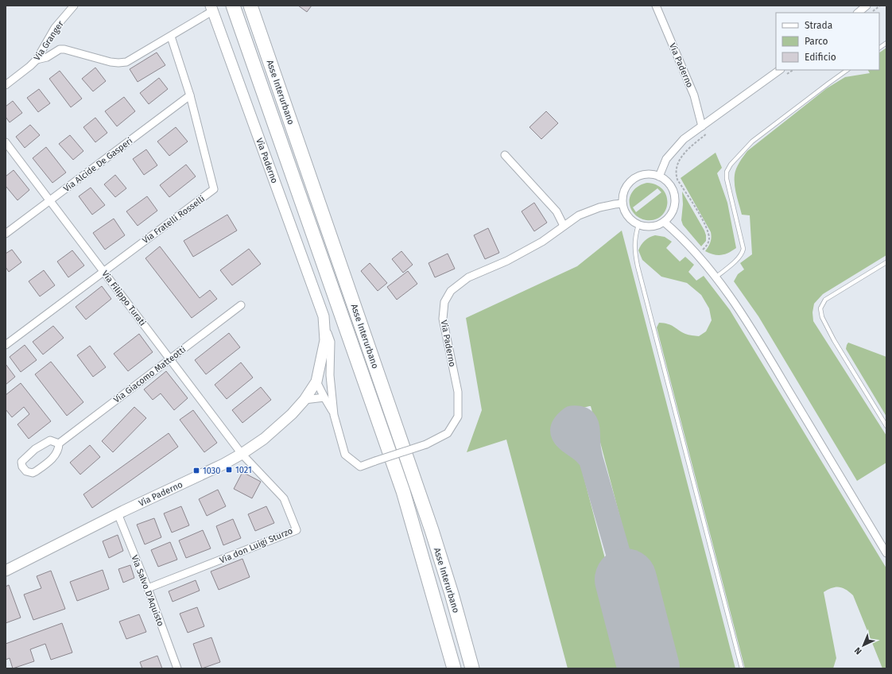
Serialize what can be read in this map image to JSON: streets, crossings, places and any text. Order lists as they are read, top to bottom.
{
  "streets": {
    "highway": ["Asse Interurbano"],
    "street": [
      "Via Granger",
      "Via Paderno",
      "Via Alcide De Gasperi",
      "Via Fratelli Rosselli",
      "Via Filippo Turati",
      "Via Giacomo Matteotti",
      "Via don Luigi Sturzo",
      "Via Salvo D'Aquisto"
    ]
  },
  "crossings": [
    ["Via Paderno", "Via Filippo Turati"],
    ["Via Paderno", "Via don Luigi Sturzo"],
    ["Via Paderno", "Via Salvo D'Aquisto"],
    ["Via Alcide De Gasperi", "Via Fratelli Rosselli"],
    ["Via Alcide De Gasperi", "Via Filippo Turati"],
    ["Via Fratelli Rosselli", "Via Filippo Turati"],
    ["Via Filippo Turati", "Via Giacomo Matteotti"],
    ["Via Filippo Turati", "Via don Luigi Sturzo"],
    ["Via don Luigi Sturzo", "Via Salvo D'Aquisto"]
  ],
  "places": {
    "transit": ["1021", "1030"]
  },
  "legend": ["Strada", "Parco", "Edificio"],
  "north": "bottom left"
}
